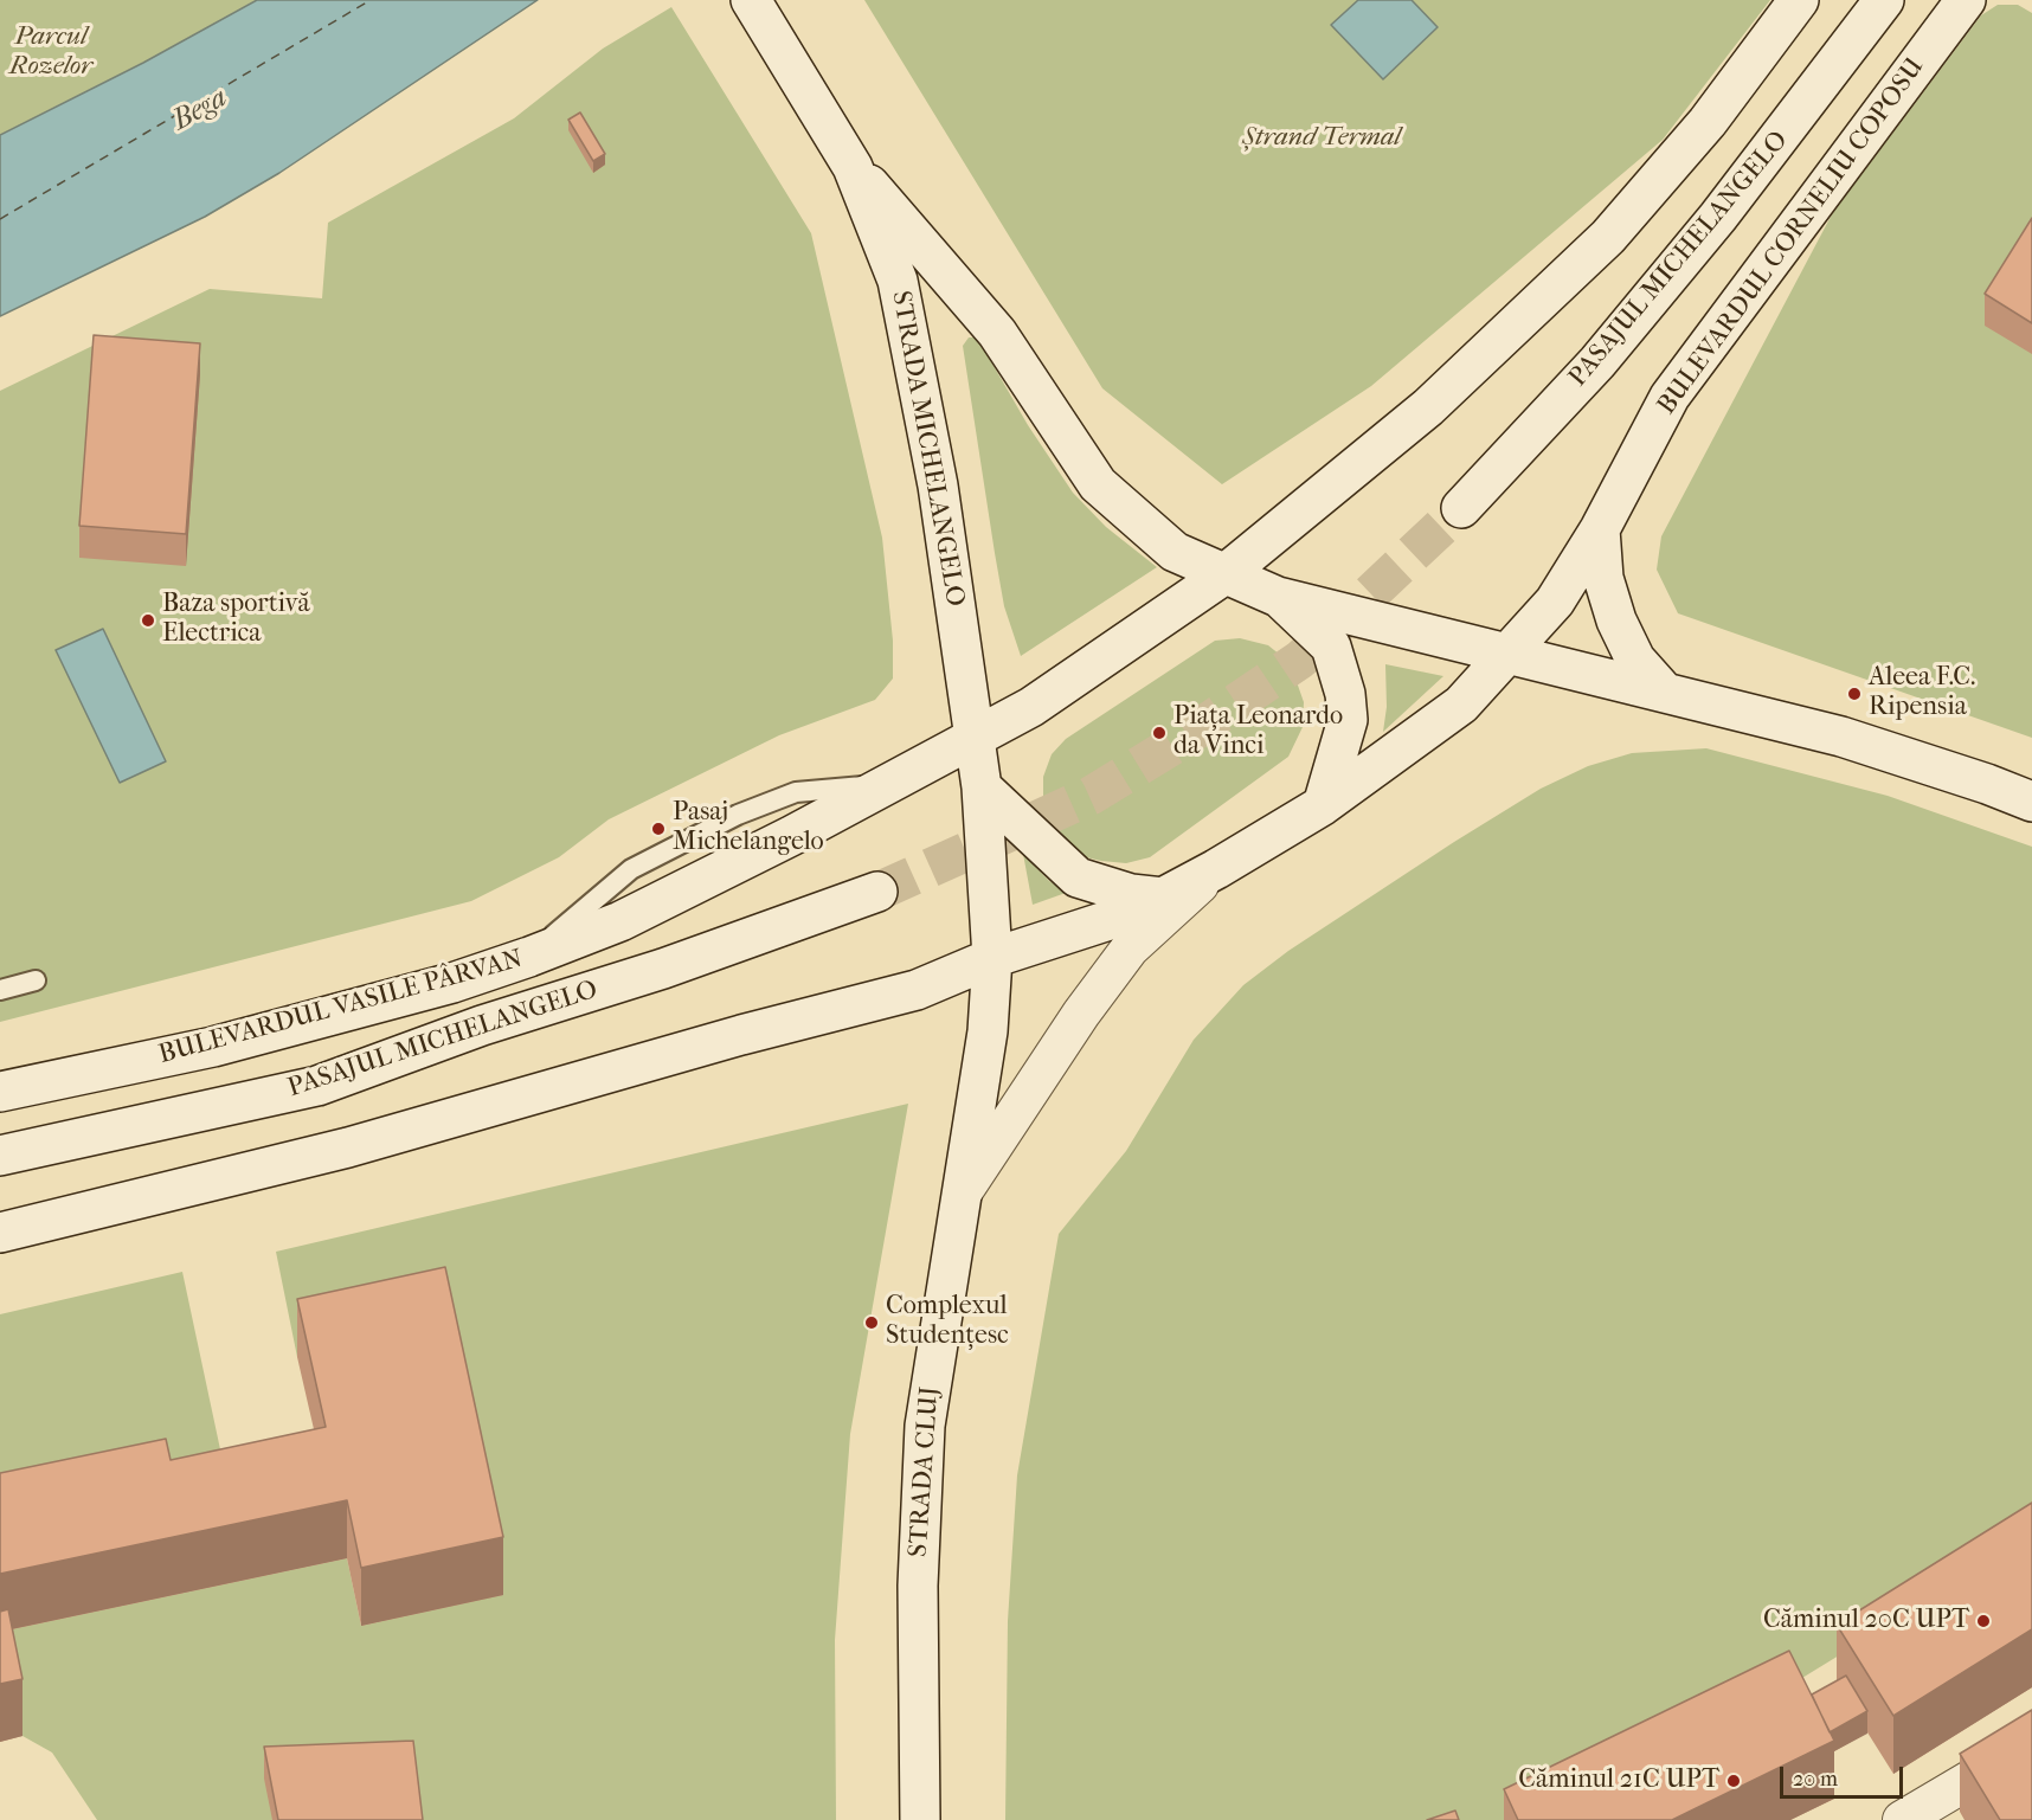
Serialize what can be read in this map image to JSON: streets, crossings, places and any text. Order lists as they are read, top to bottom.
{
  "streets": {
    "main road": [
      "BULEVARDUL CORNELIU COPOSU",
      "PASAJUL MICHELANGELO",
      "STRADA MICHELANGELO",
      "BULEVARDUL VASILE PÂRVAN",
      "STRADA CLUJ"
    ]
  },
  "crossings": [
    ["STRADA MICHELANGELO", "BULEVARDUL VASILE PÂRVAN"]
  ],
  "water": ["Bega"],
  "parks": ["Parcul Rozelor", "Ștrand Termal"],
  "places": [
    "Baza sportivă Electrica",
    "Aleea F.C. Ripensia",
    "Piața Leonardo da Vinci",
    "Pasaj Michelangelo",
    "Complexul Studențesc",
    "Căminul 20C UPT",
    "Căminul 21C UPT"
  ],
  "scale_bar": "20 m"
}
